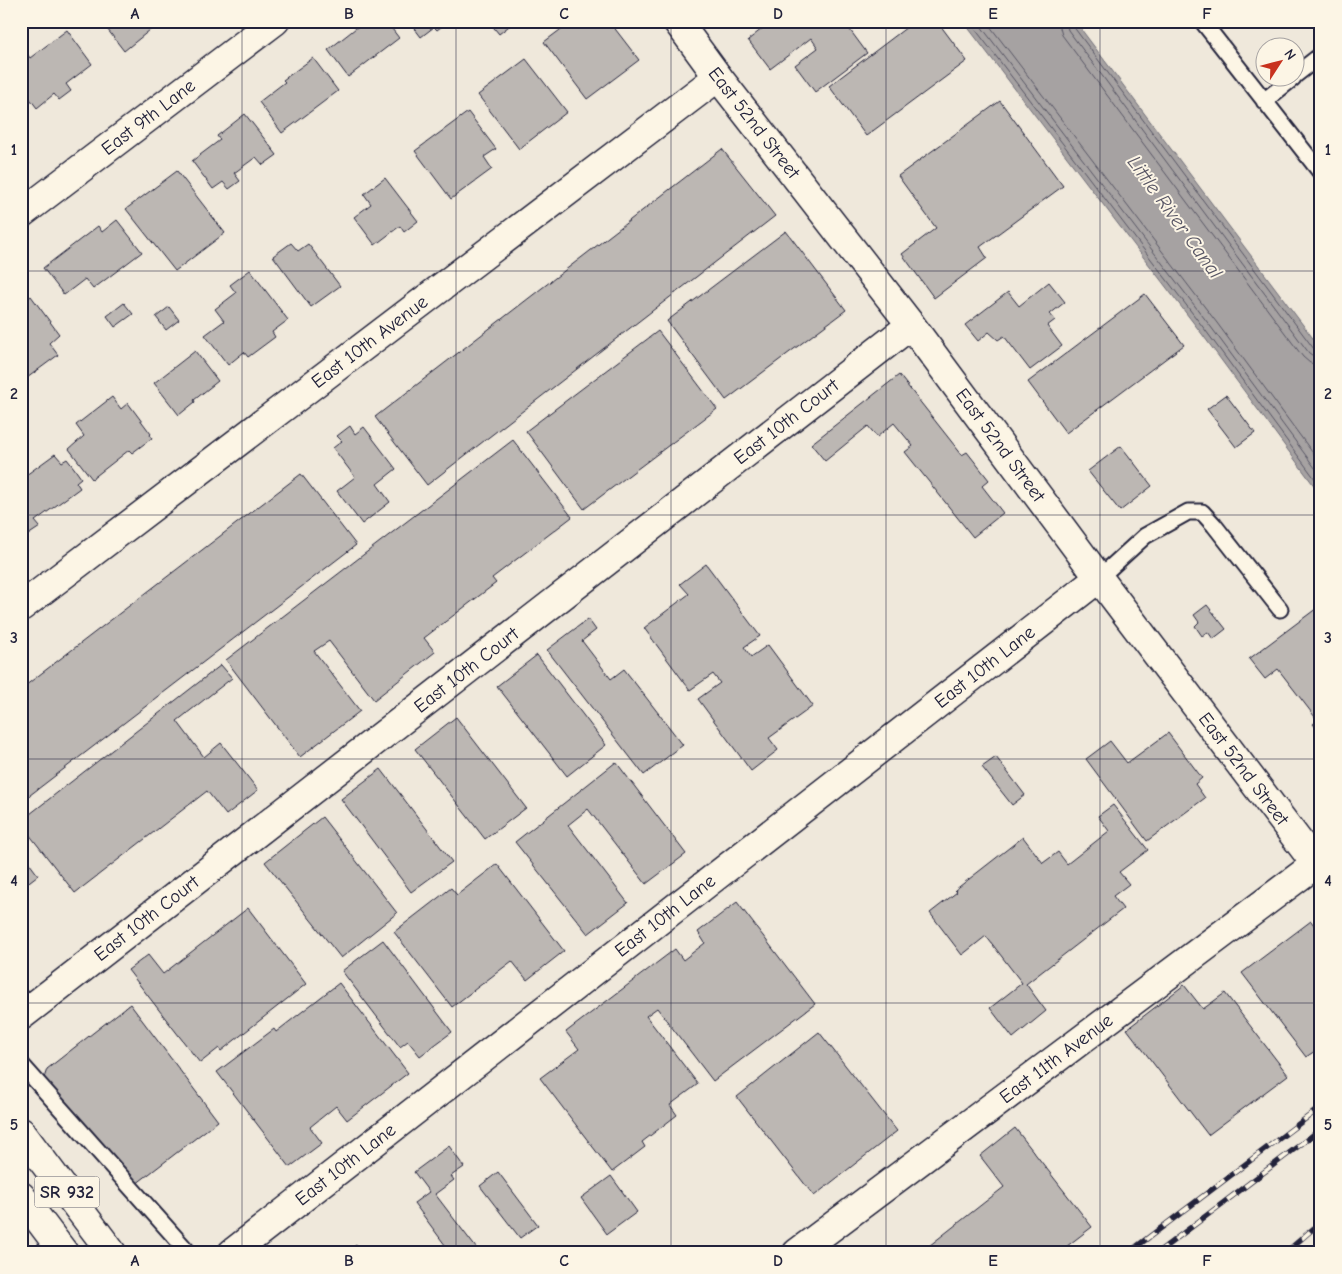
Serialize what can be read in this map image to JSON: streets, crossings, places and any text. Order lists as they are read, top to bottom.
{
  "streets": {
    "street": [
      "East 9th Lane",
      "East 52nd Street",
      "East 10th Avenue",
      "East 10th Court",
      "East 10th Lane",
      "East 11th Avenue",
      "SR 932"
    ]
  },
  "crossings": [
    ["East 52nd Street", "East 10th Avenue"],
    ["East 52nd Street", "East 10th Court"],
    ["East 52nd Street", "East 10th Lane"],
    ["East 52nd Street", "East 11th Avenue"]
  ],
  "water": ["Little River Canal"],
  "north": "top right",
  "grid": {
    "columns": [
      "A",
      "B",
      "C",
      "D",
      "E",
      "F"
    ],
    "rows": [
      "1",
      "2",
      "3",
      "4",
      "5"
    ]
  }
}
